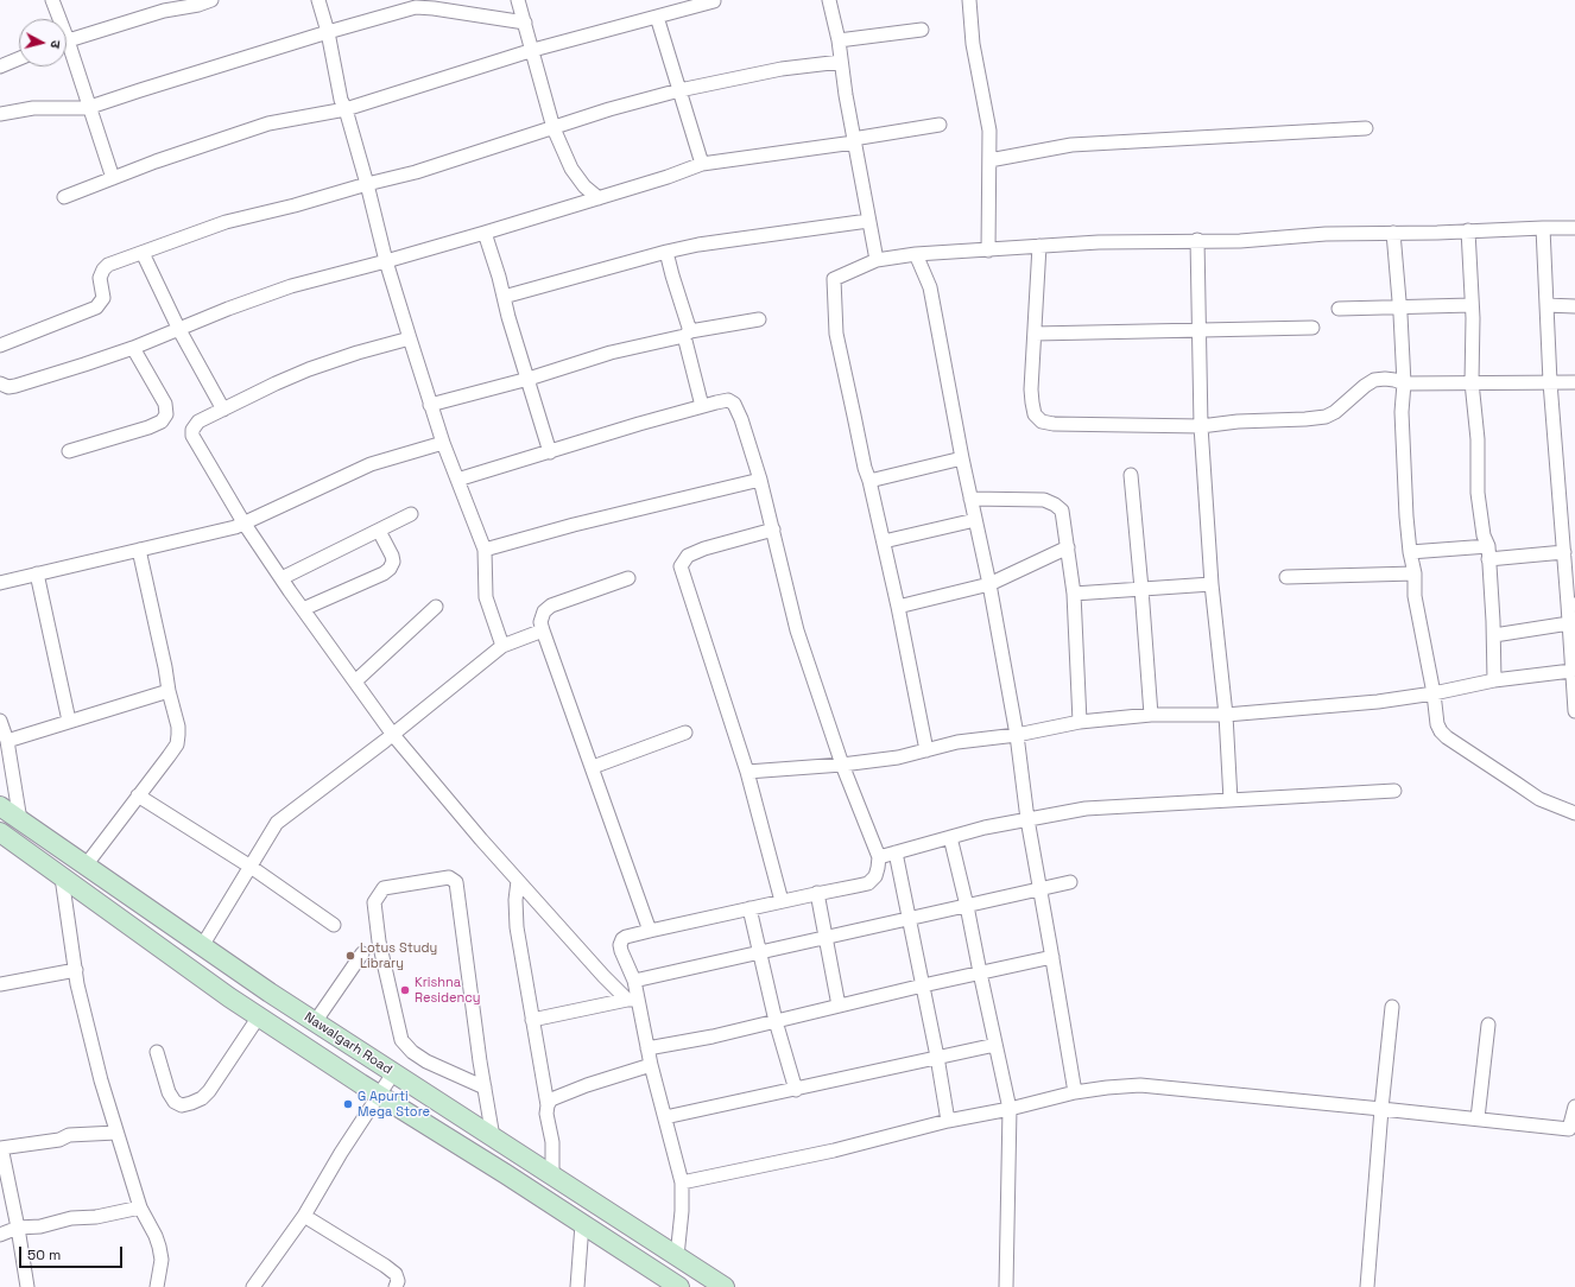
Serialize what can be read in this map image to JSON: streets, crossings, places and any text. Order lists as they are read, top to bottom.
{
  "streets": {
    "street": ["Nawalgarh Road"]
  },
  "places": ["Lotus Study Library", "Krishna Residency", "G Apurti Mega Store"],
  "scale_bar": "50 m",
  "north": "right"
}
